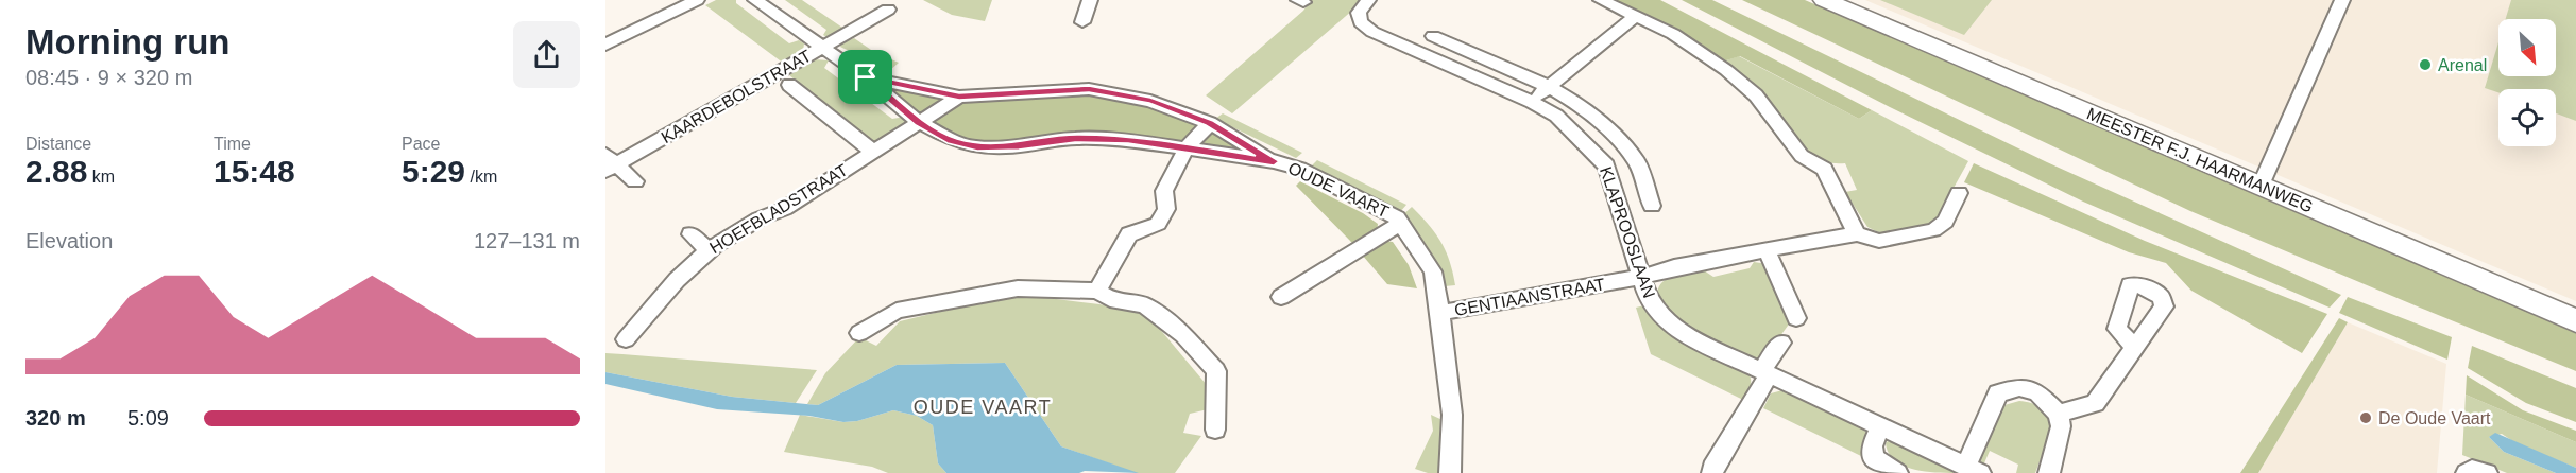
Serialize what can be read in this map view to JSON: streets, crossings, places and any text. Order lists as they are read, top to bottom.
{
  "streets": {
    "main road": ["MEESTER F.J. HAARMANWEG"],
    "street": [
      "KAARDEBOLSTRAAT",
      "OUDE VAART",
      "HOEFBLADSTRAAT",
      "KLAPROOSLAAN",
      "GENTIAANSTRAAT"
    ]
  },
  "crossings": [
    ["KAARDEBOLSTRAAT", "OUDE VAART"],
    ["OUDE VAART", "HOEFBLADSTRAAT"],
    ["OUDE VAART", "GENTIAANSTRAAT"],
    ["KLAPROOSLAAN", "GENTIAANSTRAAT"]
  ],
  "districts": ["OUDE VAART"],
  "places": ["Arenal", "De Oude Vaart"],
  "north": "bottom right",
  "page": {
    "heading": ["Morning run", "08:45 · 9 × 320 m"],
    "stats": [
      ["Distance", "2.88 km"],
      ["Time", "15:48"],
      ["Pace", "5:29 /km"]
    ],
    "chart": ["Elevation", "127–131 m"],
    "list": [
      {
        "name": "320 m",
        "note": "5:09"
      }
    ]
  }
}
